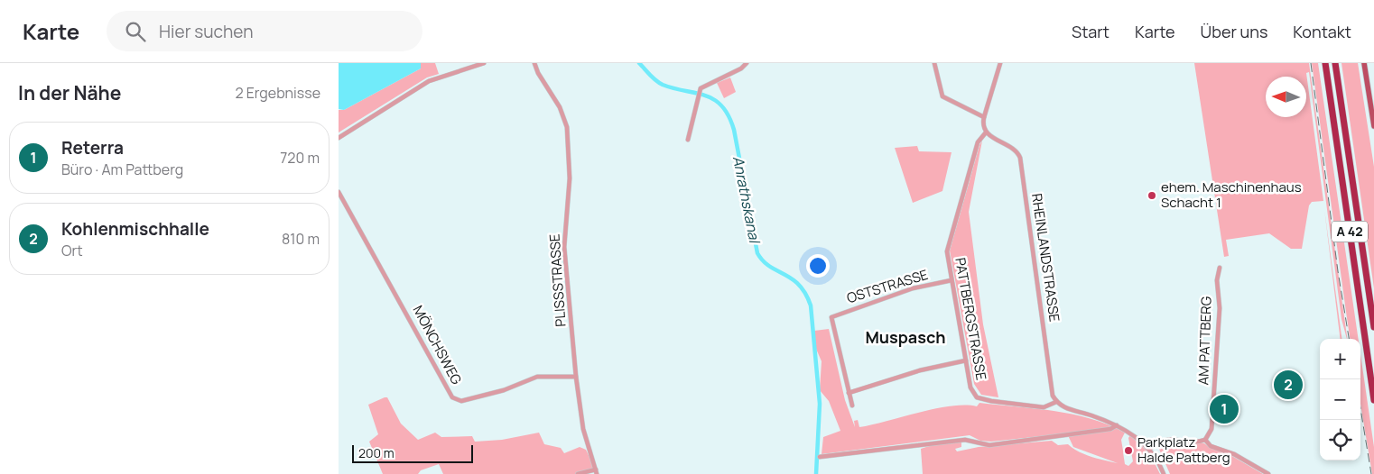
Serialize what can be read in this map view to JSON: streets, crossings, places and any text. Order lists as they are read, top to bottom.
{
  "streets": {
    "highway": ["A 42"],
    "street": [
      "RHEINLANDSTRASSE",
      "PLISSSTRASSE",
      "OSTSTRASSE",
      "PATTBERGSTRASSE",
      "AM PATTBERG",
      "MÖNCHSWEG"
    ]
  },
  "crossings": [
    ["RHEINLANDSTRASSE", "PATTBERGSTRASSE"],
    ["PLISSSTRASSE", "MÖNCHSWEG"],
    ["OSTSTRASSE", "PATTBERGSTRASSE"]
  ],
  "districts": ["Muspasch"],
  "water": ["Anrathskanal"],
  "places": ["ehem. Maschinenhaus Schacht 1", "Parkplatz Halde Pattberg"],
  "scale_bar": "200 m",
  "north": "left",
  "page": {
    "header": "Karte",
    "search": "Hier suchen",
    "nav": [
      "Start",
      "Karte",
      "Über uns",
      "Kontakt"
    ],
    "heading": ["In der Nähe", "2 Ergebnisse"],
    "list": [
      {
        "mark": "1",
        "name": "Reterra",
        "note": "Büro · Am Pattberg",
        "value": "720 m"
      },
      {
        "mark": "2",
        "name": "Kohlenmischhalle",
        "note": "Ort",
        "value": "810 m"
      }
    ],
    "map_buttons": ["+", "−"],
    "pins": ["2", "1"],
    "scale": "200 m"
  }
}
